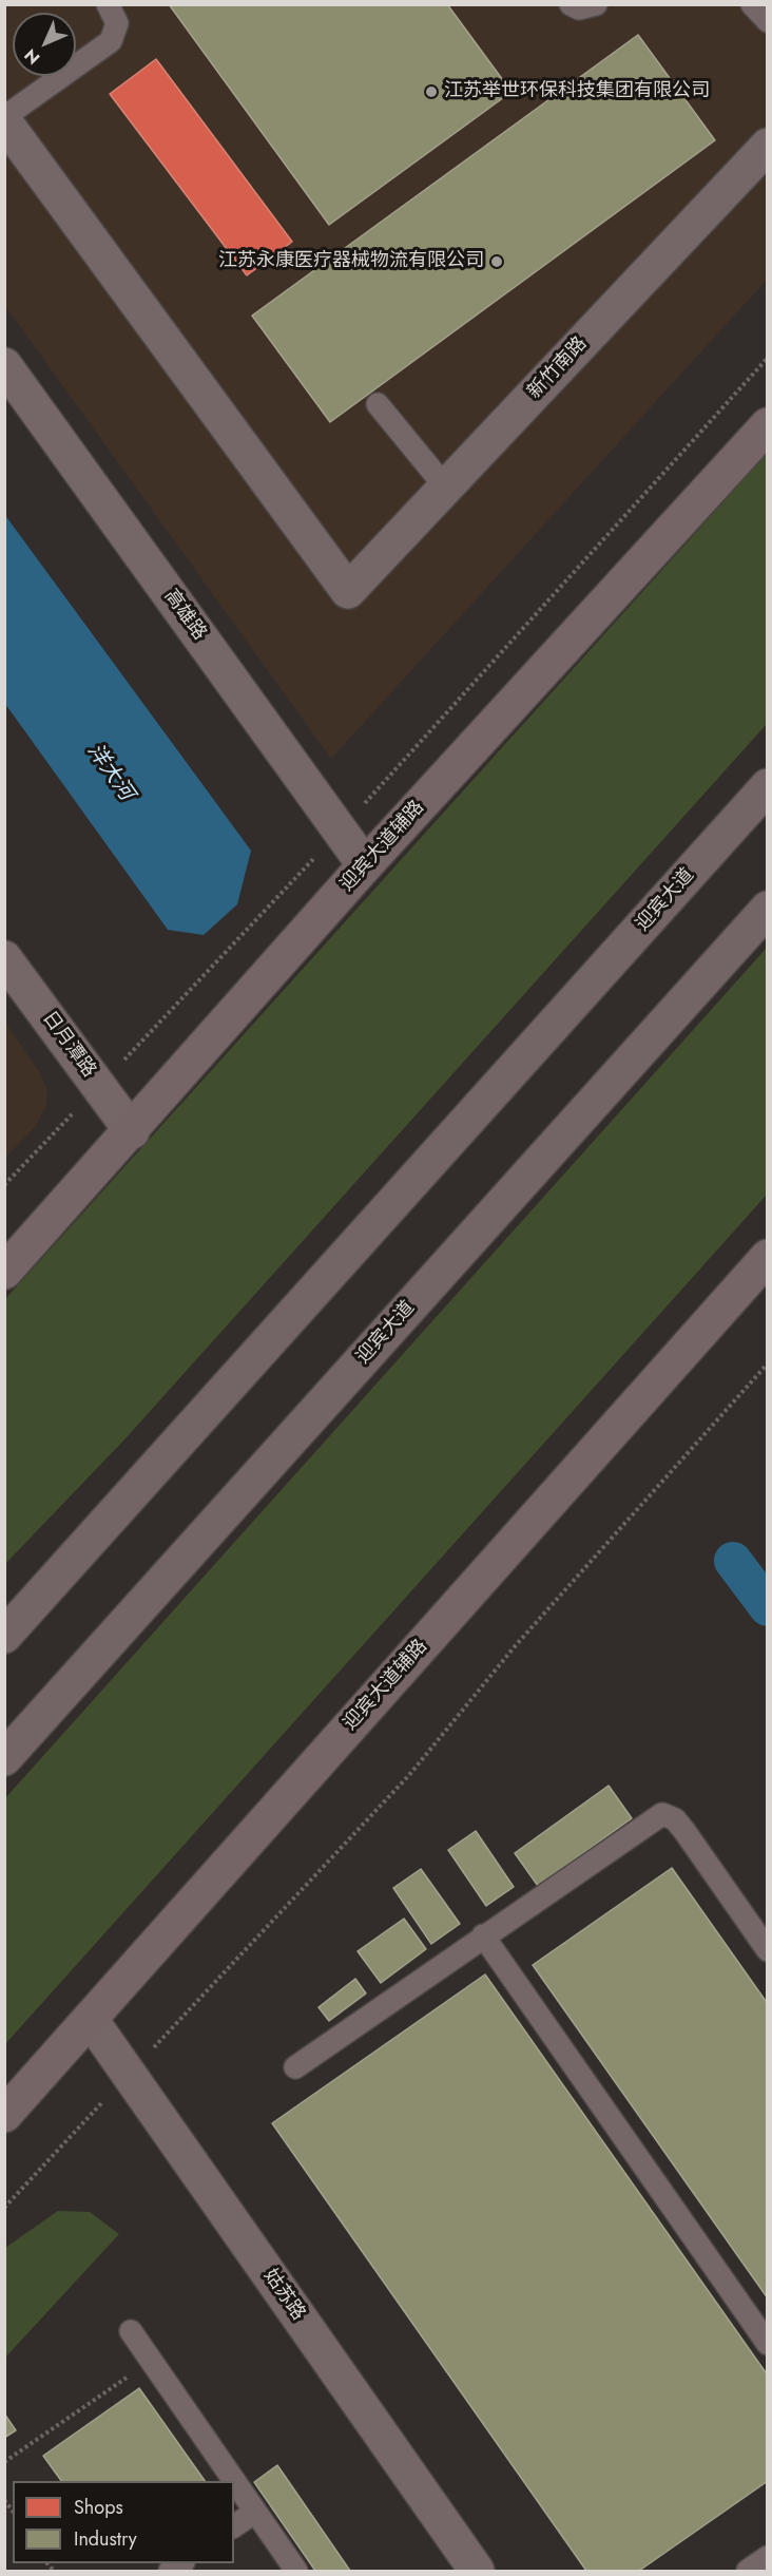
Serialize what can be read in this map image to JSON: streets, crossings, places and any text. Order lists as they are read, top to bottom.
{
  "streets": {
    "highway": ["迎宾大道"],
    "main road": ["迎宾大道辅路"],
    "street": [
      "新竹南路",
      "高雄路",
      "日月潭路",
      "姑苏路"
    ]
  },
  "crossings": [
    ["高雄路", "迎宾大道辅路"],
    ["迎宾大道辅路", "日月潭路"],
    ["迎宾大道辅路", "姑苏路"]
  ],
  "water": ["洋大河"],
  "places": ["江苏举世环保科技集团有限公司", "江苏永康医疗器械物流有限公司"],
  "legend": ["Shops", "Industry"],
  "north": "bottom left"
}
